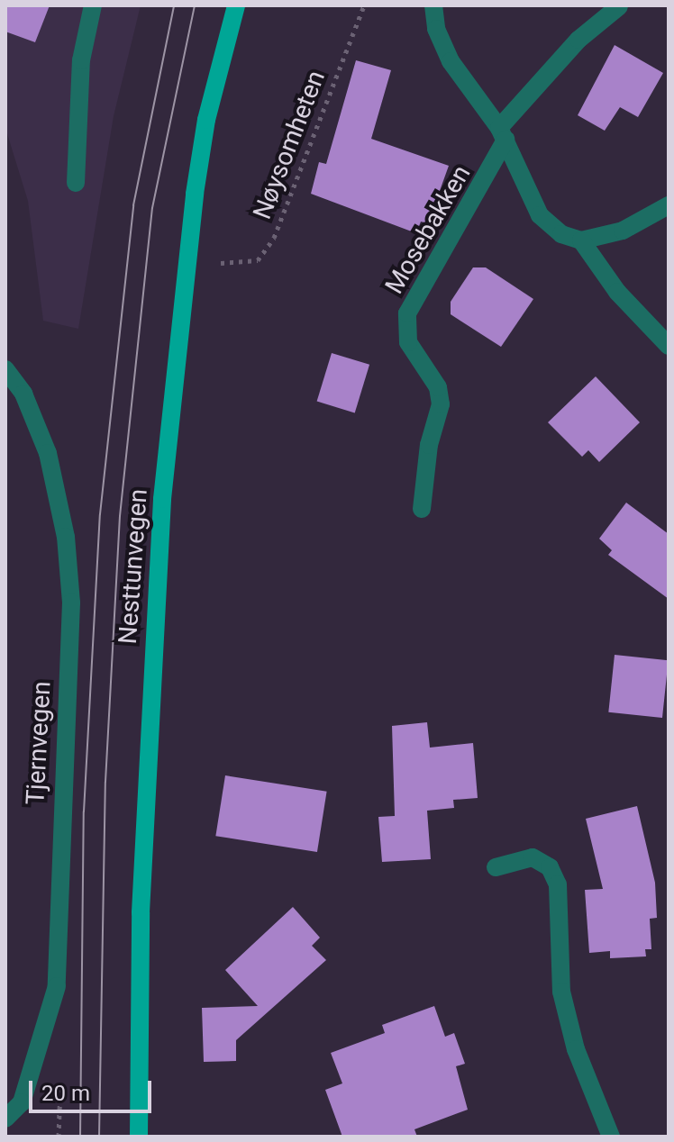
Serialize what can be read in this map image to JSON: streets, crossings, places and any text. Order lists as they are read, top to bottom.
{
  "streets": {
    "main road": ["Nesttunvegen"],
    "street": ["Mosebakken", "Tjernvegen"],
    "path": ["Nøysomheten"]
  },
  "scale_bar": "20 m"
}
